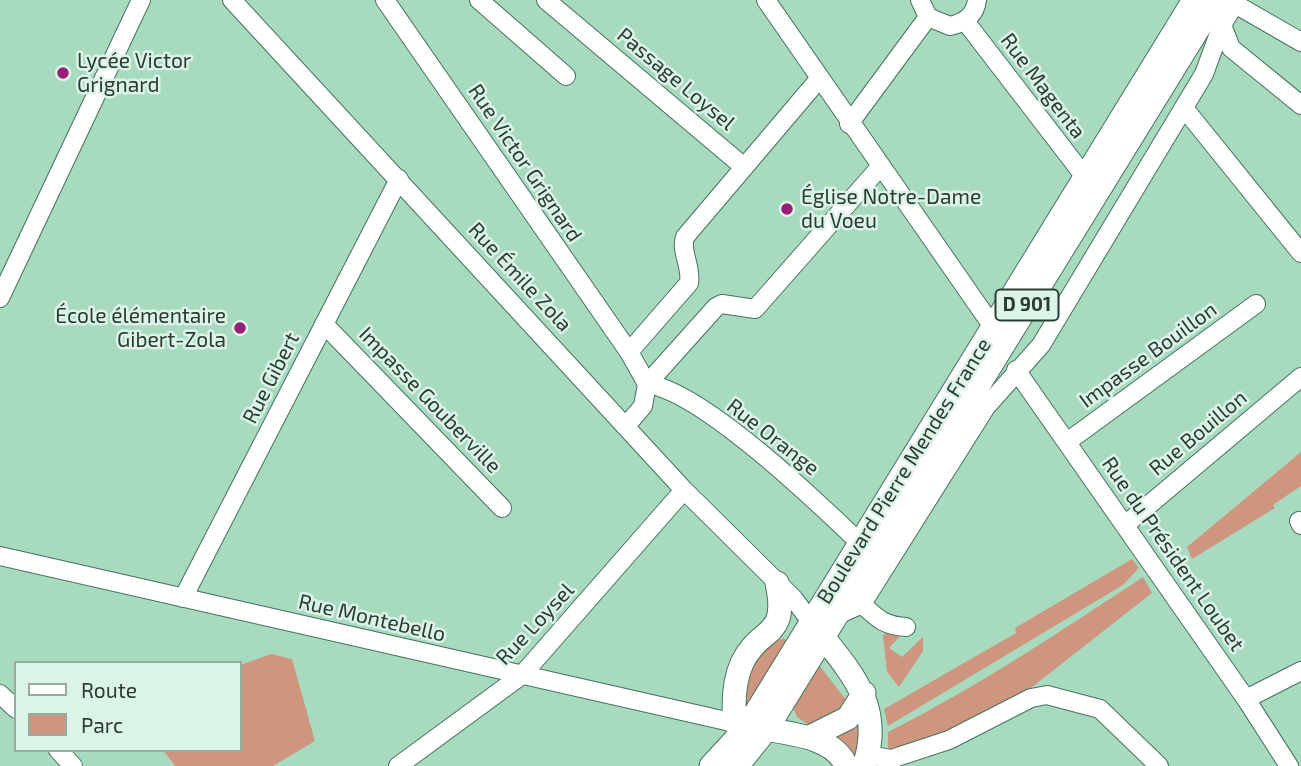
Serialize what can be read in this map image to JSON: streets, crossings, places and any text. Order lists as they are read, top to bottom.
{
  "streets": {
    "main road": ["D 901", "Boulevard Pierre Mendes France"],
    "street": [
      "Passage Loysel",
      "Rue Magenta",
      "Rue Victor Grignard",
      "Rue Émile Zola",
      "Impasse Bouillon",
      "Rue Gibert",
      "Impasse Gouberville",
      "Rue Bouillon",
      "Rue Orange",
      "Rue du Président Loubet",
      "Rue Montebello",
      "Rue Loysel"
    ]
  },
  "crossings": [
    ["Rue Magenta", "Boulevard Pierre Mendes France"],
    ["Rue Victor Grignard", "Rue Orange"],
    ["Rue Émile Zola", "Rue Gibert"],
    ["Rue Émile Zola", "Boulevard Pierre Mendes France"],
    ["Rue Émile Zola", "Rue Loysel"],
    ["D 901", "Boulevard Pierre Mendes France"],
    ["D 901", "Rue Montebello"],
    ["Impasse Bouillon", "Rue du Président Loubet"],
    ["Rue Gibert", "Impasse Gouberville"],
    ["Rue Gibert", "Rue Montebello"],
    ["Rue Bouillon", "Rue du Président Loubet"],
    ["Rue Orange", "Boulevard Pierre Mendes France"],
    ["Boulevard Pierre Mendes France", "Rue du Président Loubet"],
    ["Boulevard Pierre Mendes France", "Rue Montebello"],
    ["Rue Montebello", "Rue Loysel"]
  ],
  "places": ["Lycée Victor Grignard", "Église Notre-Dame du Voeu", "École élémentaire Gibert-Zola"],
  "legend": ["Route", "Parc"]
}
